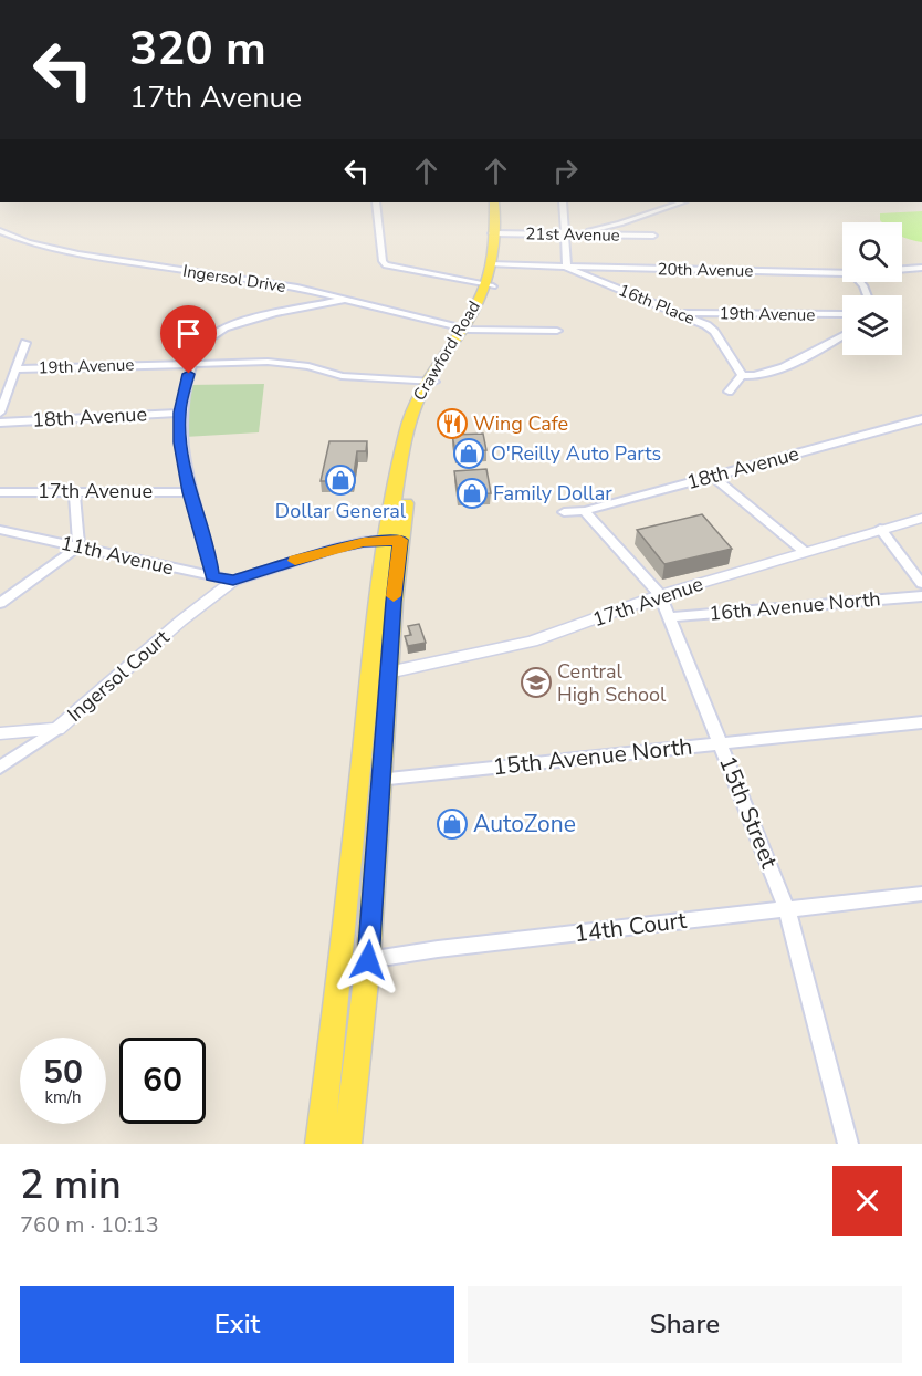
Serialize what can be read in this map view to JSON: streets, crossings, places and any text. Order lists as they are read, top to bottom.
{
  "streets": {
    "main road": ["Crawford Road"],
    "street": [
      "21st Avenue",
      "20th Avenue",
      "Ingersol Drive",
      "16th Place",
      "19th Avenue",
      "18th Avenue",
      "17th Avenue",
      "11th Avenue",
      "16th Avenue North",
      "Ingersol Court",
      "15th Avenue North",
      "15th Street",
      "14th Court"
    ]
  },
  "crossings": [
    ["21st Avenue", "Crawford Road"],
    ["20th Avenue", "16th Place"],
    ["20th Avenue", "Crawford Road"],
    ["Ingersol Drive", "Crawford Road"],
    ["16th Place", "19th Avenue"],
    ["19th Avenue", "Crawford Road"],
    ["Crawford Road", "17th Avenue"],
    ["Crawford Road", "15th Avenue North"],
    ["18th Avenue", "15th Street"],
    ["17th Avenue", "15th Street"],
    ["11th Avenue", "Ingersol Court"],
    ["16th Avenue North", "15th Street"],
    ["15th Avenue North", "15th Street"],
    ["15th Street", "14th Court"]
  ],
  "places": {
    "restaurant": ["Wing Cafe"],
    "shop": [
      "O'Reilly Auto Parts",
      "Dollar General",
      "Family Dollar",
      "AutoZone"
    ],
    "school or university": ["Central High School"]
  },
  "page": {
    "turn": ["320 m", "17th Avenue"],
    "speed": "50 km/h",
    "limit": "60",
    "heading": ["2 min", "760 m · 10:13"],
    "buttons": ["Exit", "Share"]
  }
}
